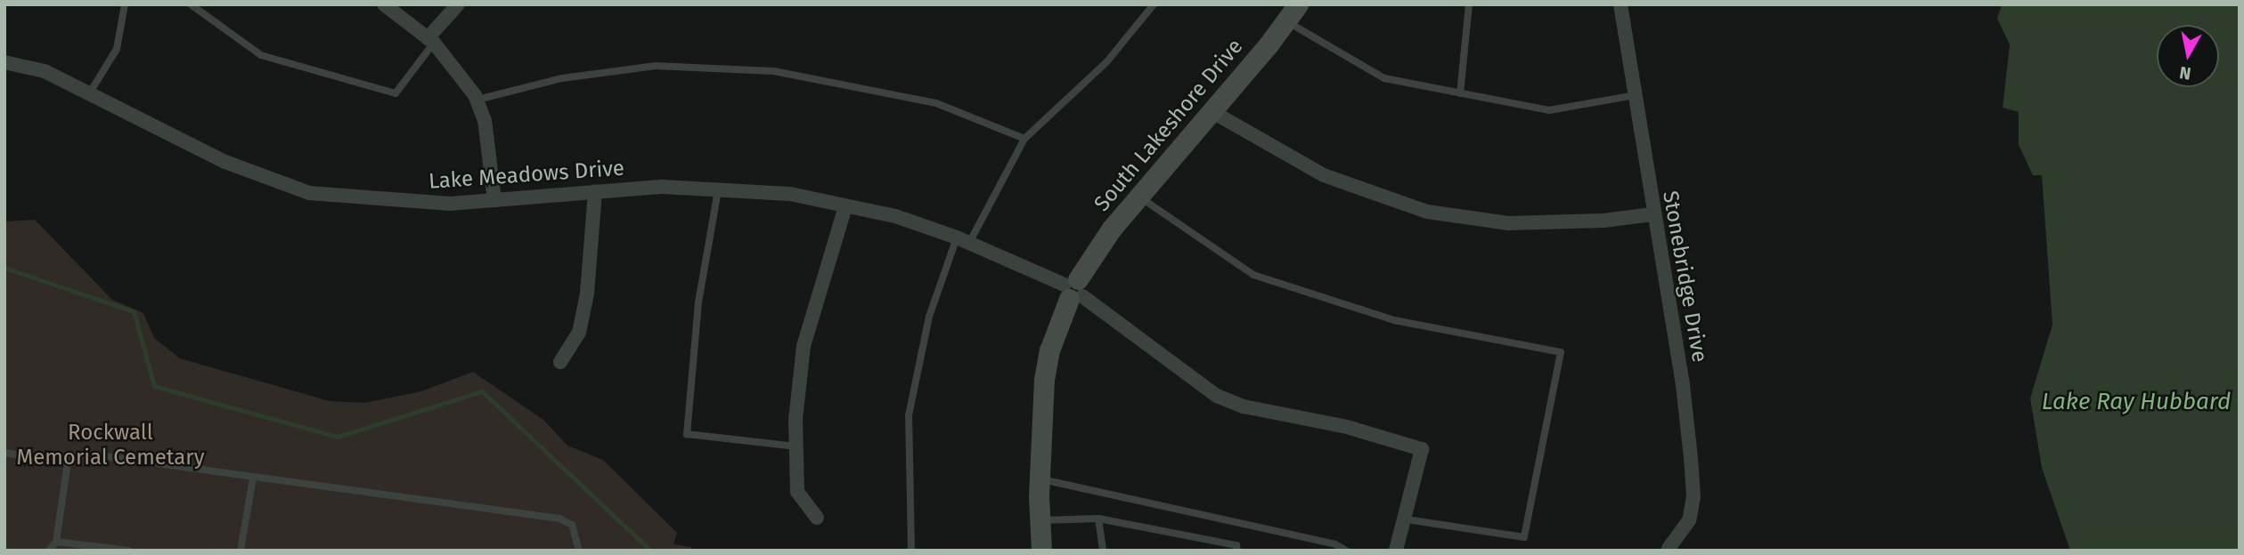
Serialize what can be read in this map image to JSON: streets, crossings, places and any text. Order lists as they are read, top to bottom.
{
  "streets": {
    "street": ["South Lakeshore Drive", "Lake Meadows Drive", "Stonebridge Drive"]
  },
  "crossings": [
    ["South Lakeshore Drive", "Lake Meadows Drive"]
  ],
  "water": ["Lake Ray Hubbard"],
  "parks": ["Rockwall Memorial Cemetary"],
  "north": "bottom"
}
